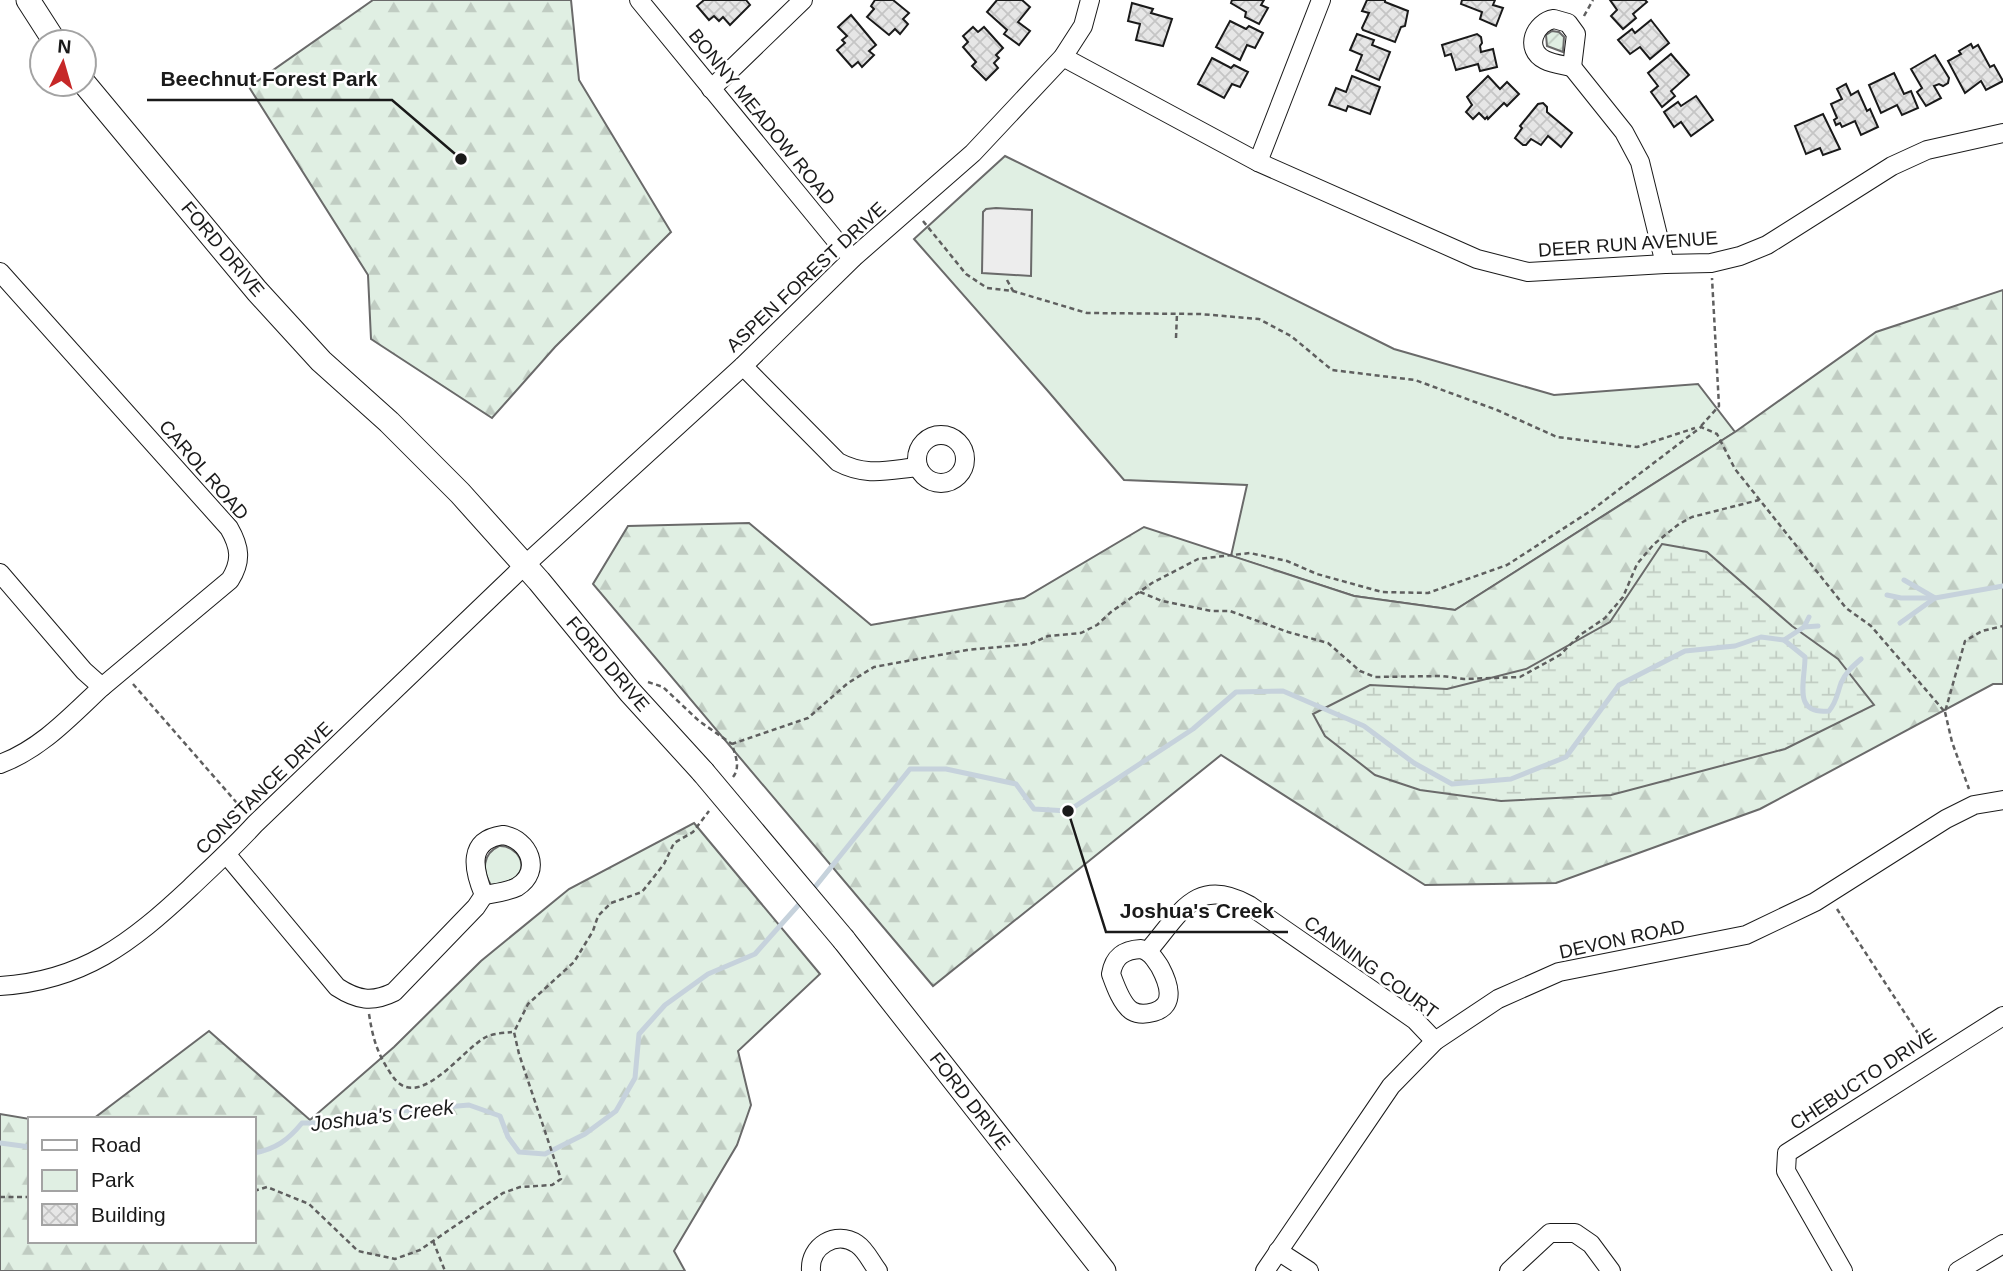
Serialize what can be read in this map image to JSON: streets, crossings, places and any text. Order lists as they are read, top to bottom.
{
  "streets": {
    "main road": ["FORD DRIVE"],
    "street": [
      "BONNY MEADOW ROAD",
      "DEER RUN AVENUE",
      "ASPEN FOREST DRIVE",
      "CAROL ROAD",
      "CONSTANCE DRIVE",
      "DEVON ROAD",
      "CANNING COURT",
      "CHEBUCTO DRIVE"
    ]
  },
  "crossings": [
    ["BONNY MEADOW ROAD", "ASPEN FOREST DRIVE"],
    ["DEER RUN AVENUE", "ASPEN FOREST DRIVE"],
    ["FORD DRIVE", "ASPEN FOREST DRIVE"],
    ["FORD DRIVE", "CONSTANCE DRIVE"],
    ["ASPEN FOREST DRIVE", "CONSTANCE DRIVE"],
    ["DEVON ROAD", "CANNING COURT"]
  ],
  "water": ["Joshua's Creek"],
  "places": ["Beechnut Forest Park", "Joshua's Creek"],
  "legend": ["Road", "Park", "Building"],
  "north": "top"
}
